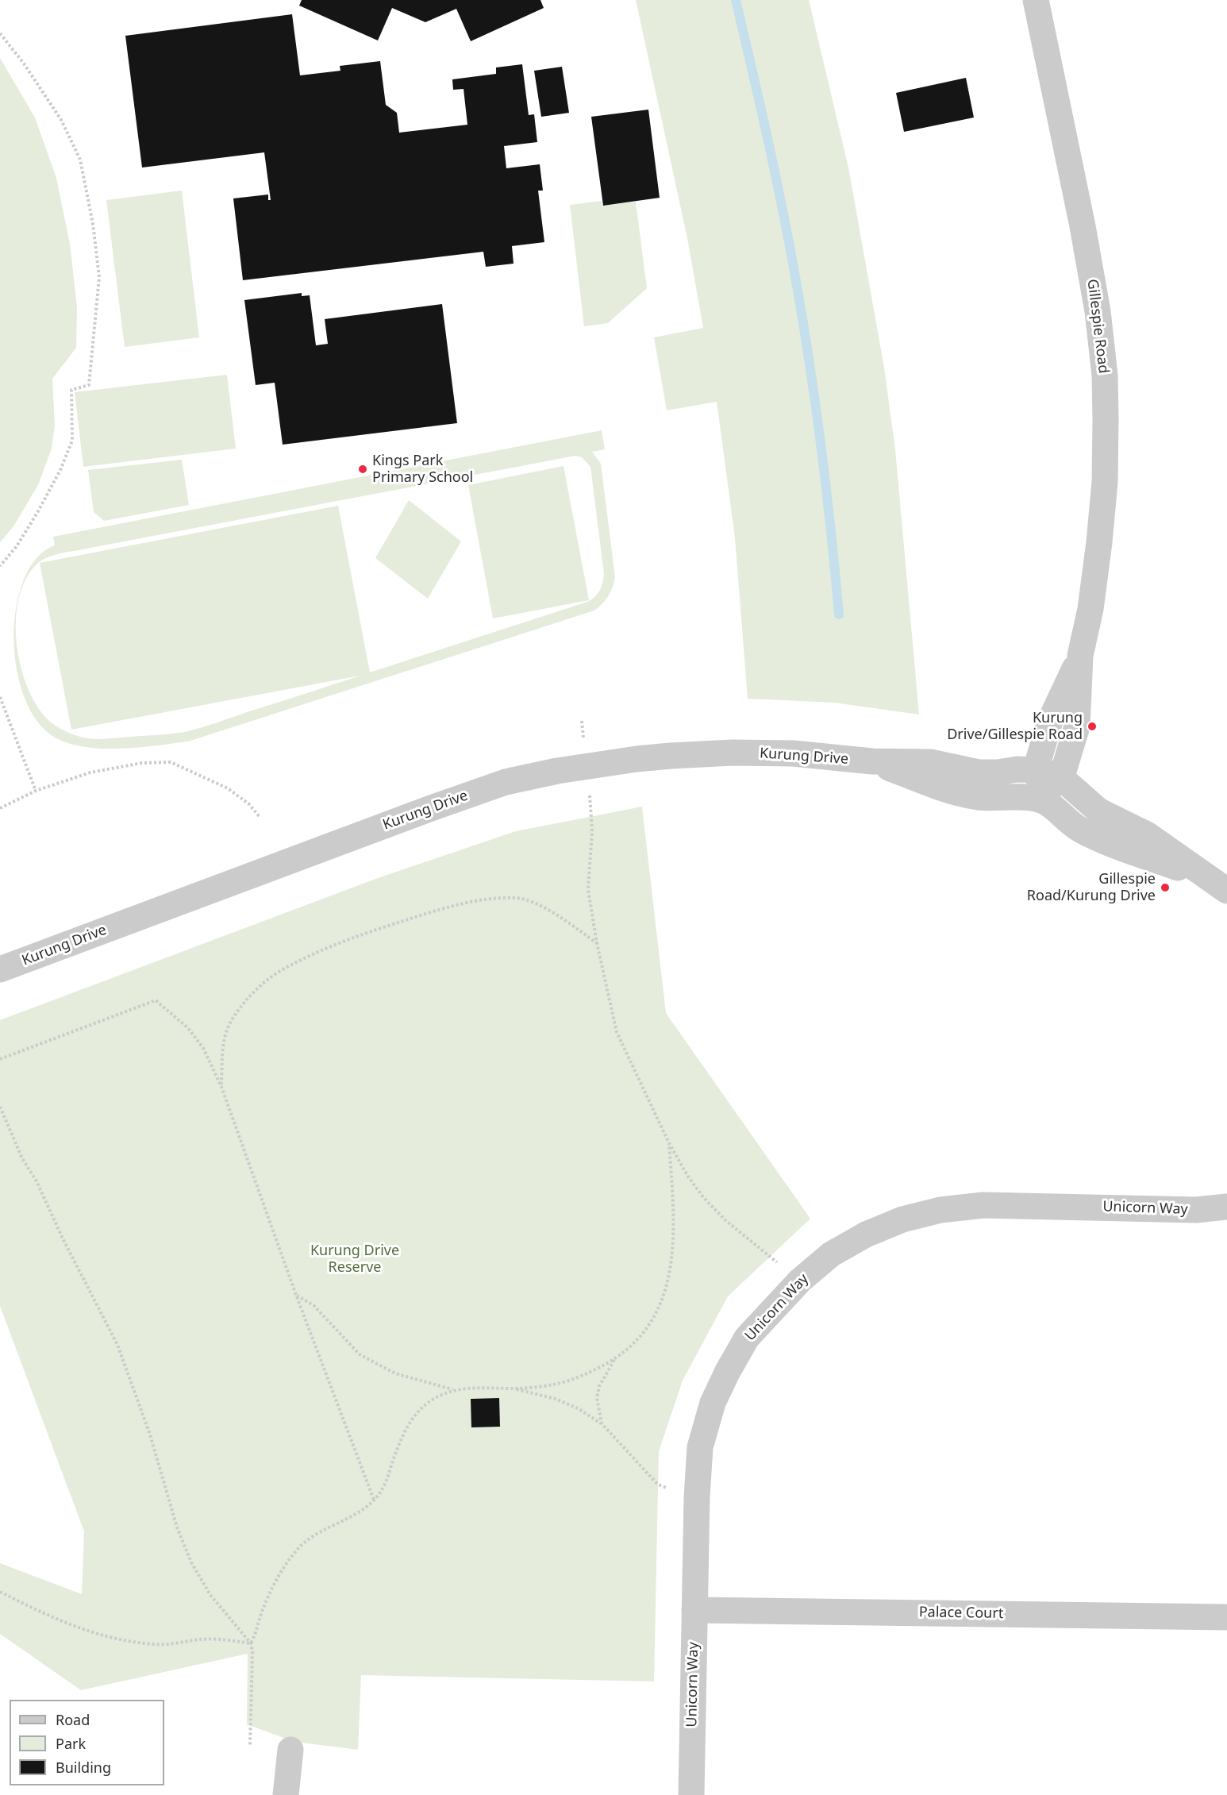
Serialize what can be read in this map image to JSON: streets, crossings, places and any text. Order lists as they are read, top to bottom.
{
  "streets": {
    "street": [
      "Gillespie Road",
      "Kurung Drive",
      "Unicorn Way",
      "Palace Court"
    ]
  },
  "crossings": [
    ["Gillespie Road", "Kurung Drive"],
    ["Unicorn Way", "Palace Court"]
  ],
  "parks": ["Kurung Drive Reserve"],
  "places": ["Kings Park Primary School", "Kurung Drive/Gillespie Road", "Gillespie Road/Kurung Drive"],
  "legend": ["Road", "Park", "Building"]
}
